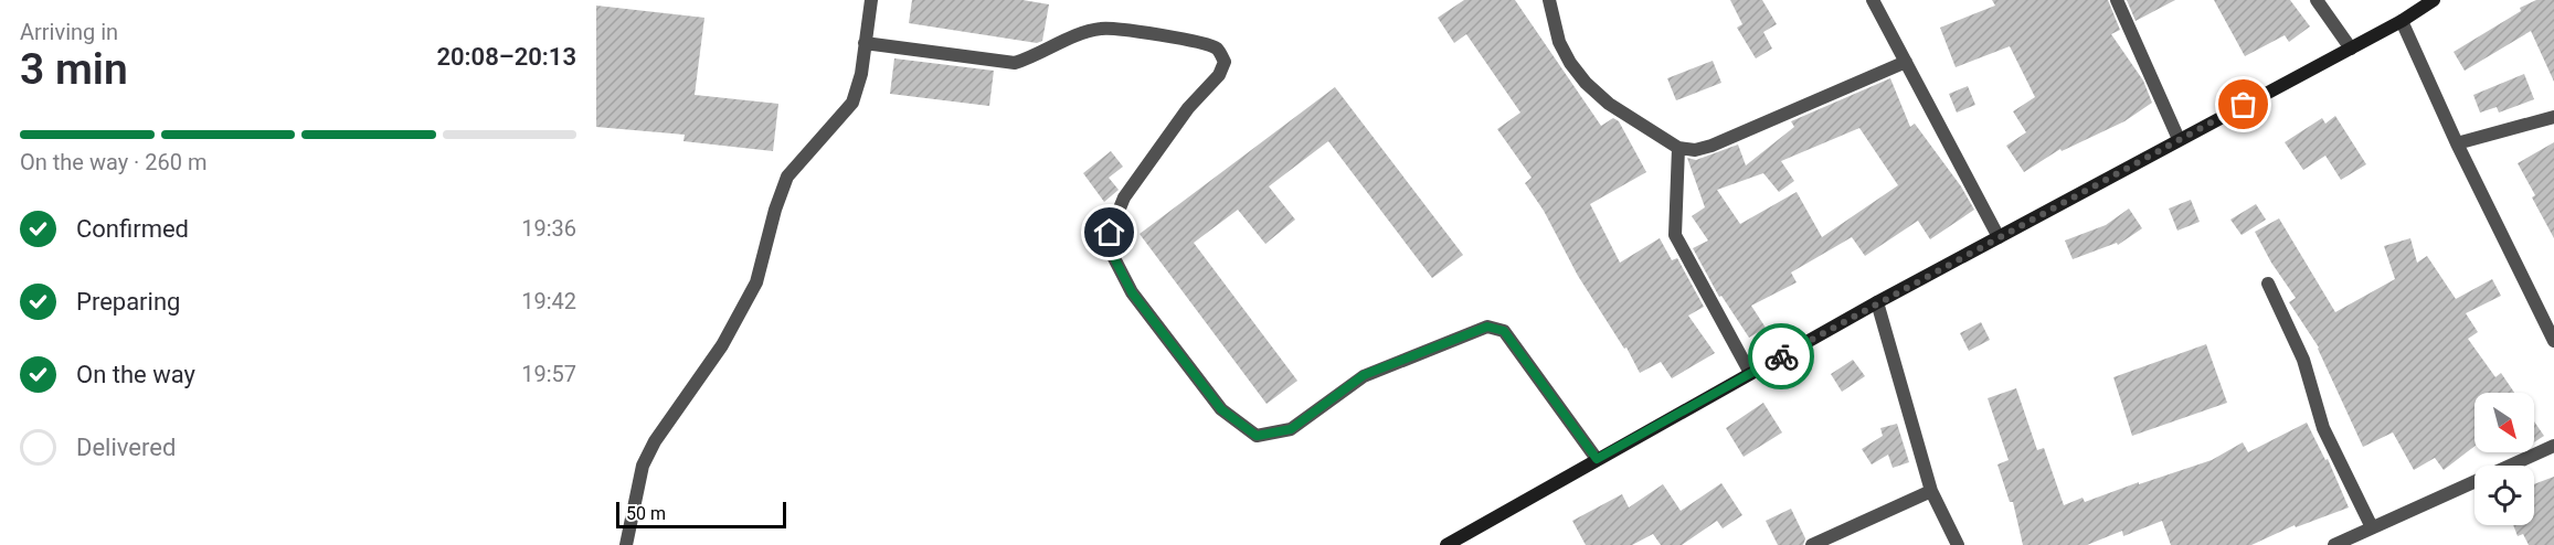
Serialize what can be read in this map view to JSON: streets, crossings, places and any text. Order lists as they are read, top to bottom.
{
  "scale_bar": "50 m",
  "north": "bottom right",
  "page": {
    "heading": ["3 min", "Arriving in", "20:08–20:13"],
    "bar": "On the way · 260 m",
    "list": [
      ["Confirmed", "19:36"],
      ["Preparing", "19:42"],
      ["On the way", "19:57"],
      "Delivered"
    ],
    "scale": "50 m"
  }
}
